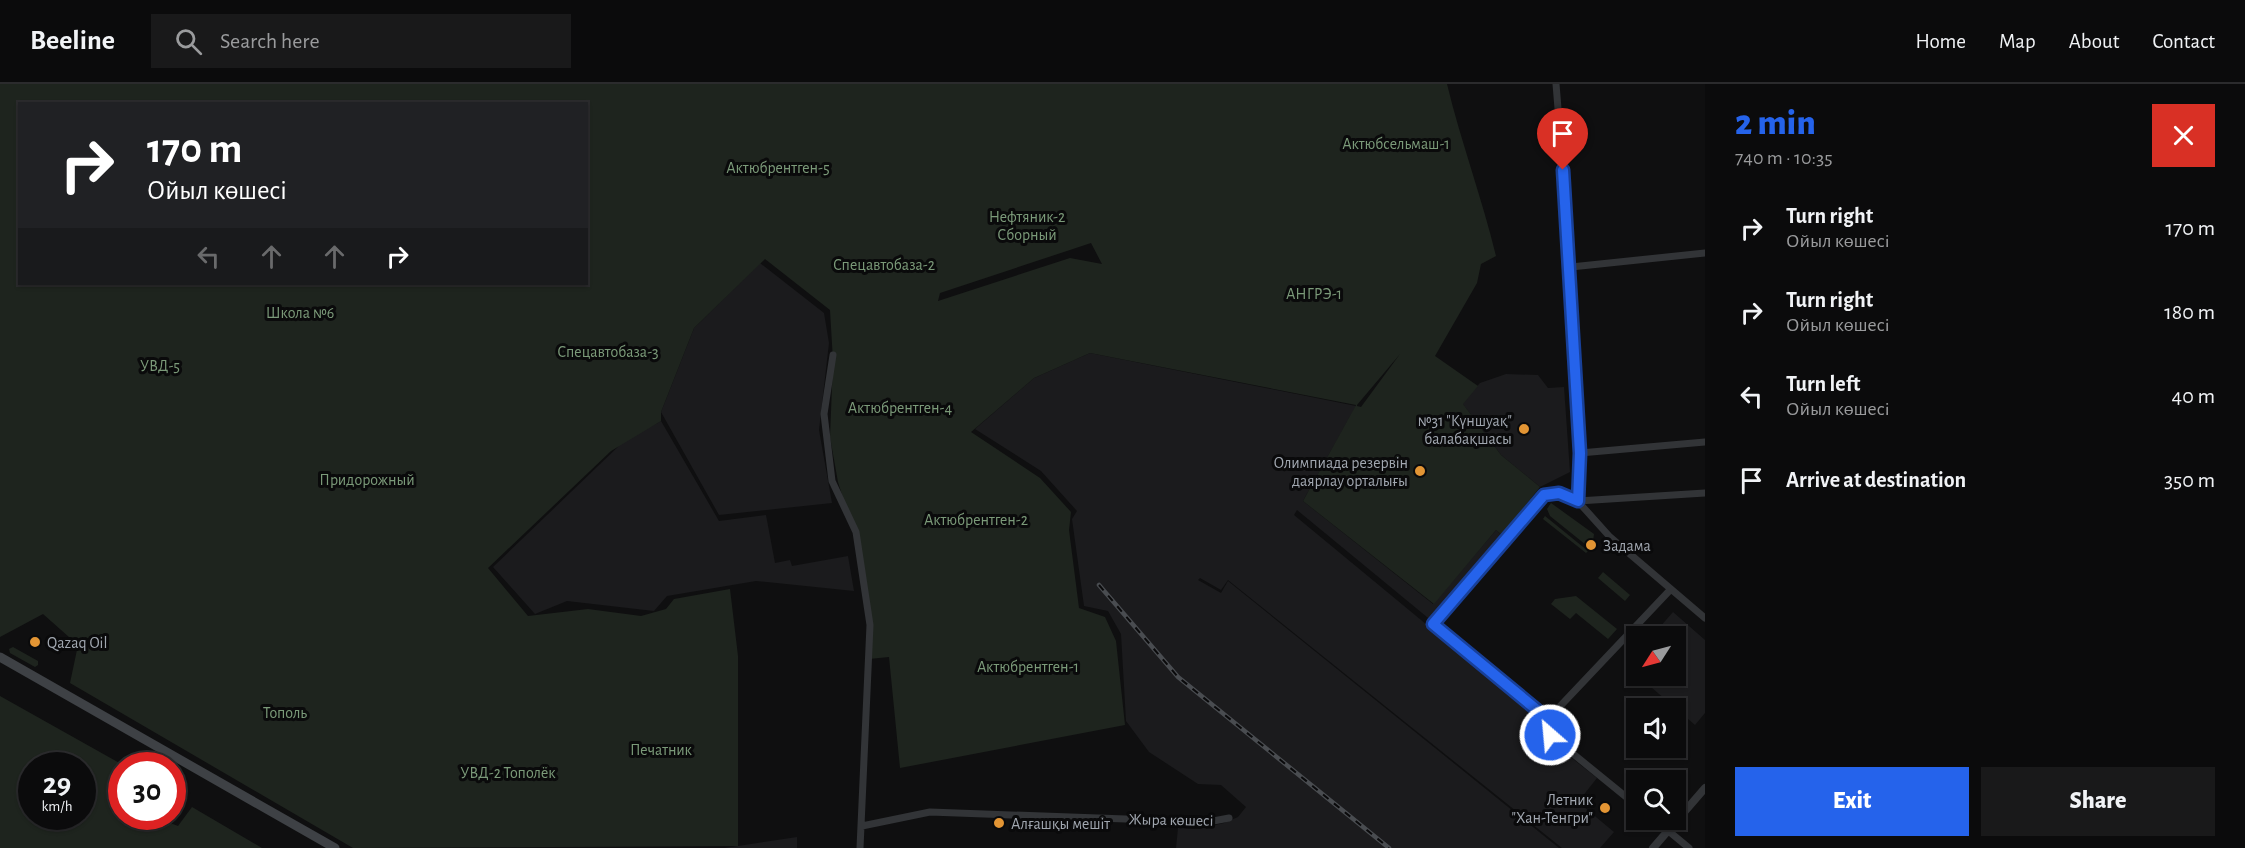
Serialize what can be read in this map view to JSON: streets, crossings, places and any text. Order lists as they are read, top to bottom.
{
  "streets": {
    "street": ["Жыра көшесі"]
  },
  "parks": [
    "Актюбсельмаш-1",
    "Актюбрентген-5",
    "Нефтяник-2 Сборный",
    "Спецавтобаза-2",
    "АНГРЭ-1",
    "Школа №6",
    "Спецавтобаза-3",
    "УВД-5",
    "Актюбрентген-4",
    "Придорожный",
    "Актюбрентген-2",
    "Актюбрентген-1",
    "Тополь",
    "Печатник",
    "УВД-2 Тополёк"
  ],
  "places": [
    "№31 \"Күншуақ\" балабақшасы",
    "Олимпиада резервін даярлау орталығы",
    "Задама",
    "Qazaq Oil",
    "Летник \"Хан-Тенгри\"",
    "Алғашқы мешіт"
  ],
  "north": "bottom left",
  "page": {
    "header": "Beeline",
    "search": "Search here",
    "nav": [
      "Home",
      "Map",
      "About",
      "Contact"
    ],
    "heading": ["2 min", "740 m · 10:35"],
    "turn": ["170 m", "Ойыл көшесі"],
    "list": [
      {
        "name": "Turn right",
        "note": "Ойыл көшесі",
        "value": "170 m"
      },
      {
        "name": "Turn right",
        "note": "Ойыл көшесі",
        "value": "180 m"
      },
      {
        "name": "Turn left",
        "note": "Ойыл көшесі",
        "value": "40 m"
      },
      {
        "name": "Arrive at destination",
        "value": "350 m"
      }
    ],
    "speed": "29 km/h",
    "limit": "30",
    "buttons": ["Exit", "Share"]
  }
}
